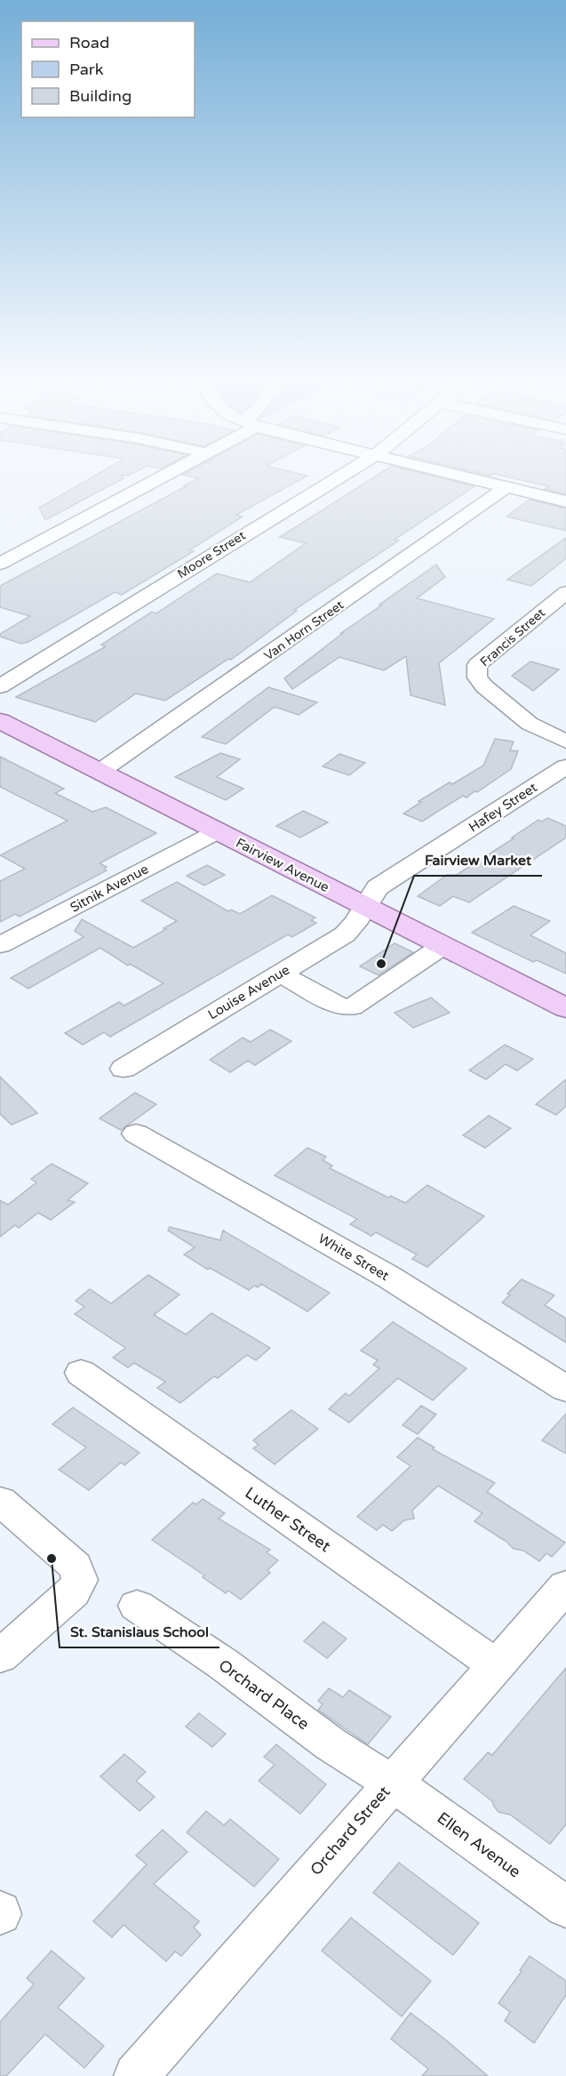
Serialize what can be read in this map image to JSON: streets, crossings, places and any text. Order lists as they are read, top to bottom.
{
  "streets": {
    "main road": ["Fairview Avenue"],
    "street": [
      "Moore Street",
      "Van Horn Street",
      "Francis Street",
      "Hafey Street",
      "Sitnik Avenue",
      "Louise Avenue",
      "White Street",
      "Luther Street",
      "Orchard Place",
      "Orchard Street",
      "Ellen Avenue"
    ]
  },
  "crossings": [
    ["Van Horn Street", "Fairview Avenue"],
    ["Hafey Street", "Fairview Avenue"],
    ["Hafey Street", "Louise Avenue"],
    ["Fairview Avenue", "Sitnik Avenue"],
    ["Fairview Avenue", "Louise Avenue"],
    ["Luther Street", "Orchard Street"],
    ["Orchard Place", "Orchard Street"],
    ["Orchard Place", "Ellen Avenue"],
    ["Orchard Street", "Ellen Avenue"]
  ],
  "places": ["Fairview Market", "St. Stanislaus School"],
  "legend": ["Road", "Park", "Building"]
}
